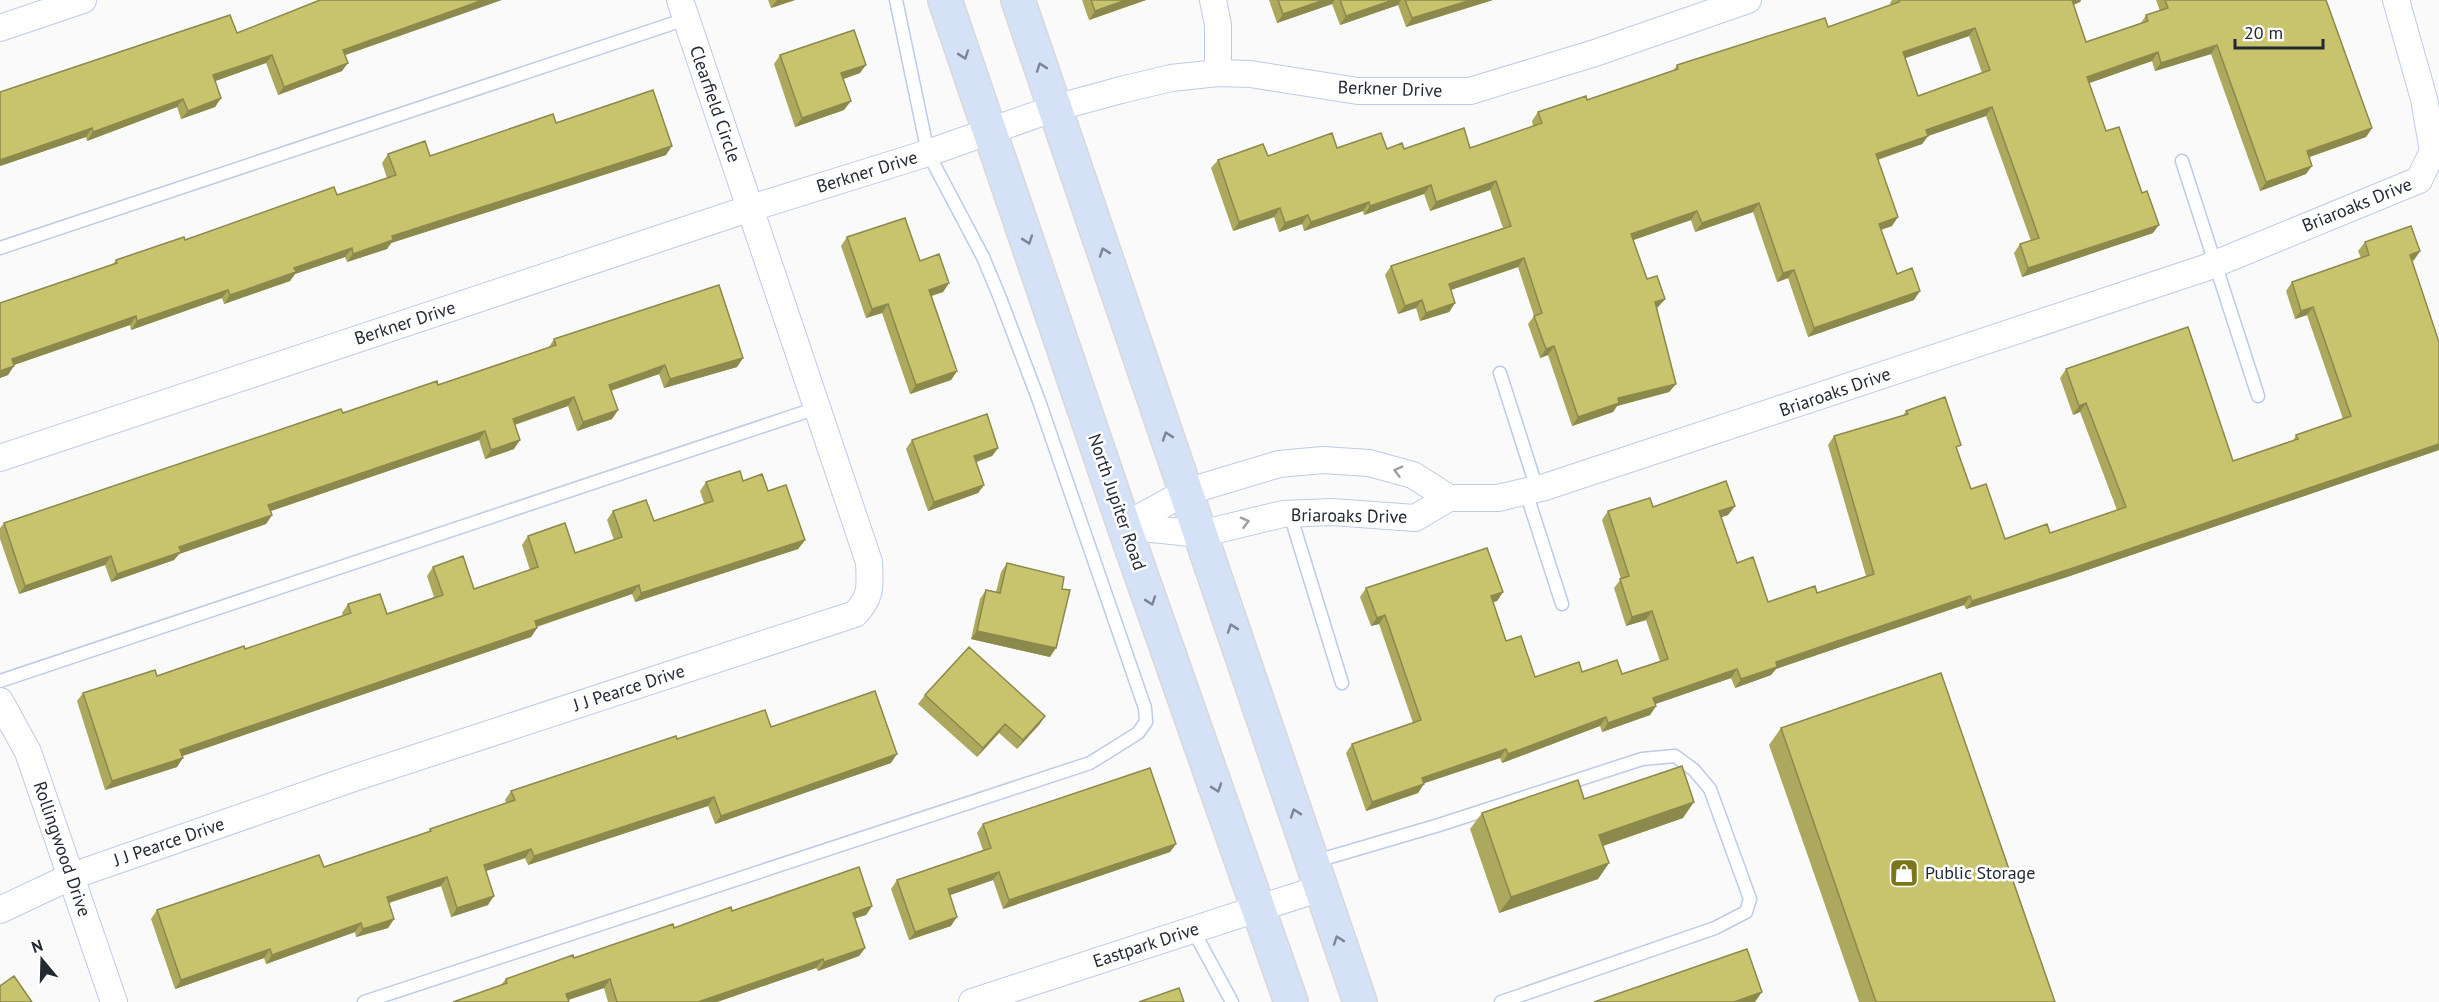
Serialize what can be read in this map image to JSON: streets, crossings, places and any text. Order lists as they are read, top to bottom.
{
  "streets": {
    "main road": ["North Jupiter Road"],
    "street": [
      "Berkner Drive",
      "Clearfield Circle",
      "Briaroaks Drive",
      "J J Pearce Drive",
      "Rollingwood Drive",
      "Eastpark Drive"
    ]
  },
  "crossings": [
    ["Berkner Drive", "Clearfield Circle"],
    ["Berkner Drive", "North Jupiter Road"],
    ["Berkner Drive", "J J Pearce Drive"],
    ["Clearfield Circle", "J J Pearce Drive"],
    ["Briaroaks Drive", "North Jupiter Road"],
    ["North Jupiter Road", "Eastpark Drive"],
    ["J J Pearce Drive", "Rollingwood Drive"]
  ],
  "places": {
    "shop": ["Public Storage"]
  },
  "scale_bar": "20 m",
  "north": "top"
}
